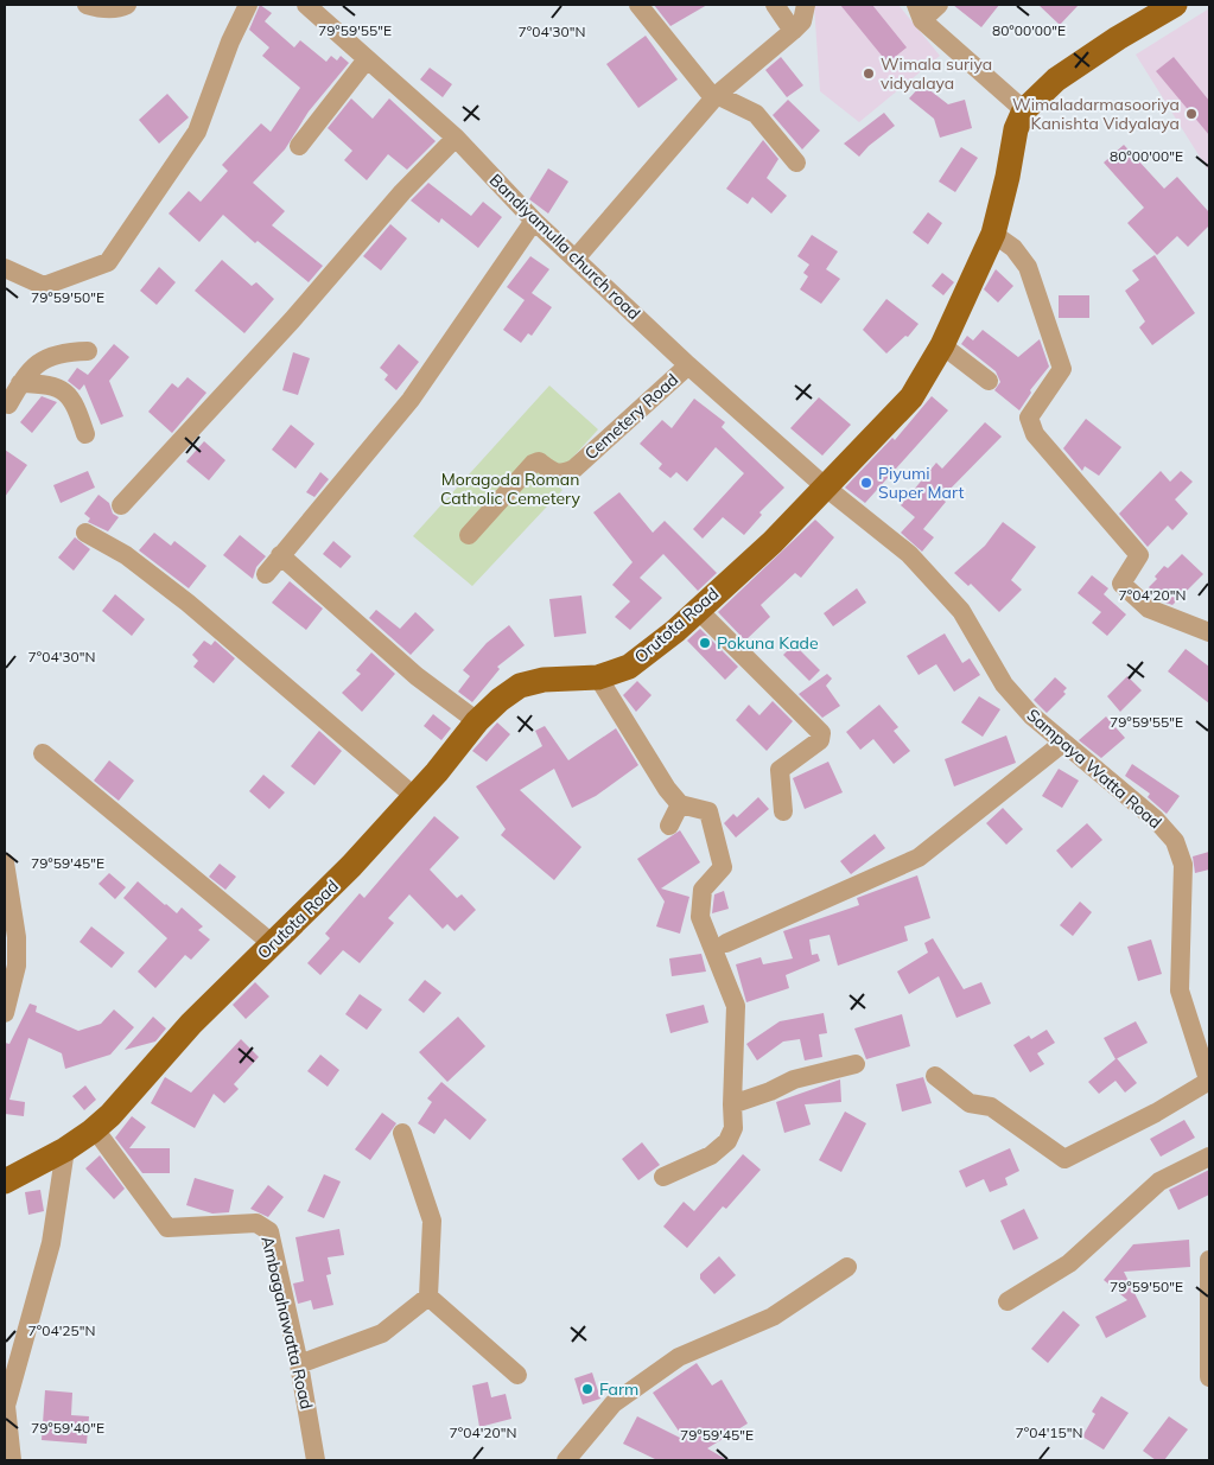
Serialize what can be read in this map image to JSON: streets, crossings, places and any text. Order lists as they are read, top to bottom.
{
  "streets": {
    "main road": ["Orutota Road"],
    "street": [
      "Bandiyamulla church road",
      "Cemetery Road",
      "Sampaya Watta Road",
      "Ambagahawatta Road"
    ]
  },
  "crossings": [
    ["Bandiyamulla church road", "Cemetery Road"],
    ["Bandiyamulla church road", "Orutota Road"],
    ["Bandiyamulla church road", "Sampaya Watta Road"],
    ["Orutota Road", "Sampaya Watta Road"],
    ["Orutota Road", "Ambagahawatta Road"]
  ],
  "parks": ["Moragoda Roman Catholic Cemetery"],
  "places": [
    "Wimala suriya vidyalaya",
    "Wimaladarmasooriya Kanishta Vidyalaya",
    "Piyumi Super Mart",
    "Pokuna Kade",
    "Farm"
  ],
  "coordinates": [
    "79°59'55\"E",
    "80°00'00\"E",
    "7°04'30\"N",
    "79°59'50\"E",
    "7°04'20\"N",
    "79°59'45\"E",
    "7°04'25\"N",
    "79°59'40\"E",
    "7°04'15\"N"
  ]
}
